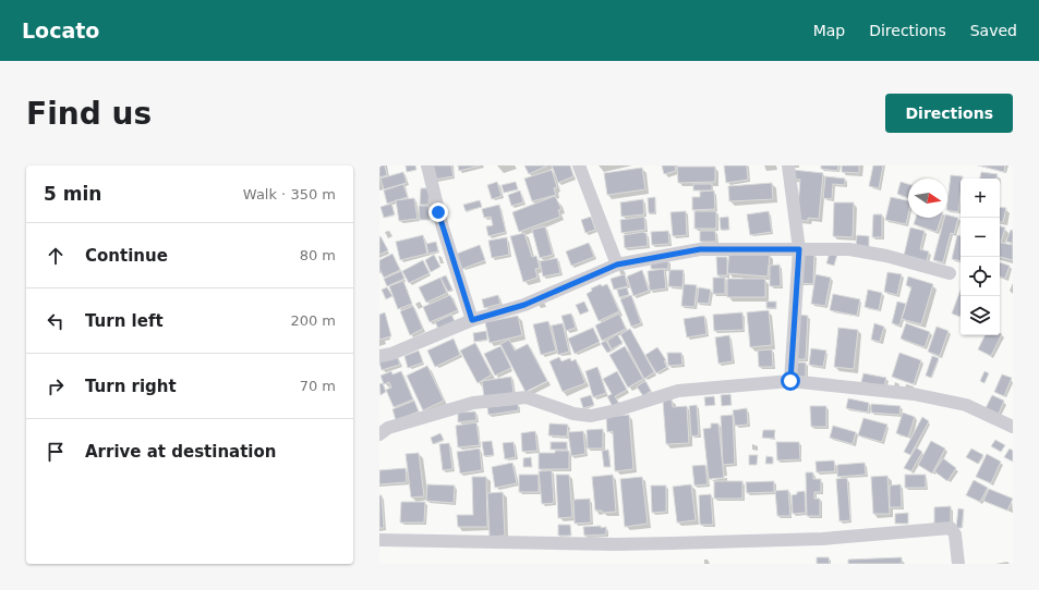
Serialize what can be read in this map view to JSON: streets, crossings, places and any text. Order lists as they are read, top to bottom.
{
  "north": "right",
  "page": {
    "header": "Locato",
    "nav": ["Map", "Directions", "Saved"],
    "buttons": "Directions",
    "title": "Find us",
    "heading": ["5 min", "Walk · 350 m"],
    "map_buttons": ["+", "−"],
    "list": [
      ["Continue", "80 m"],
      ["Turn left", "200 m"],
      ["Turn right", "70 m"],
      "Arrive at destination"
    ]
  }
}
